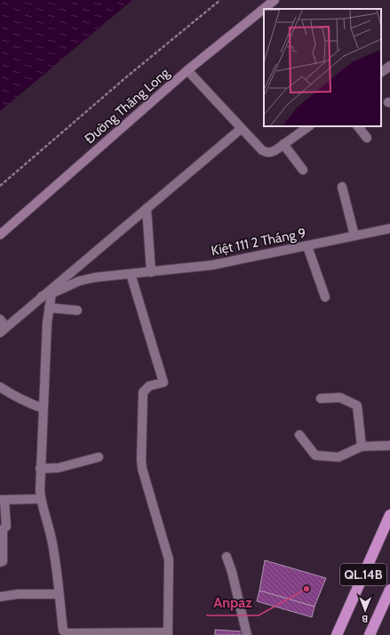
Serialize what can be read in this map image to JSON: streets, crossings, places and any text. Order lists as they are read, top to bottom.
{
  "streets": {
    "highway": ["QL.14B"],
    "street": ["Đường Thăng Long", "Kiệt 111 2 Tháng 9"]
  },
  "places": ["Anpaz"],
  "north": "bottom"
}
